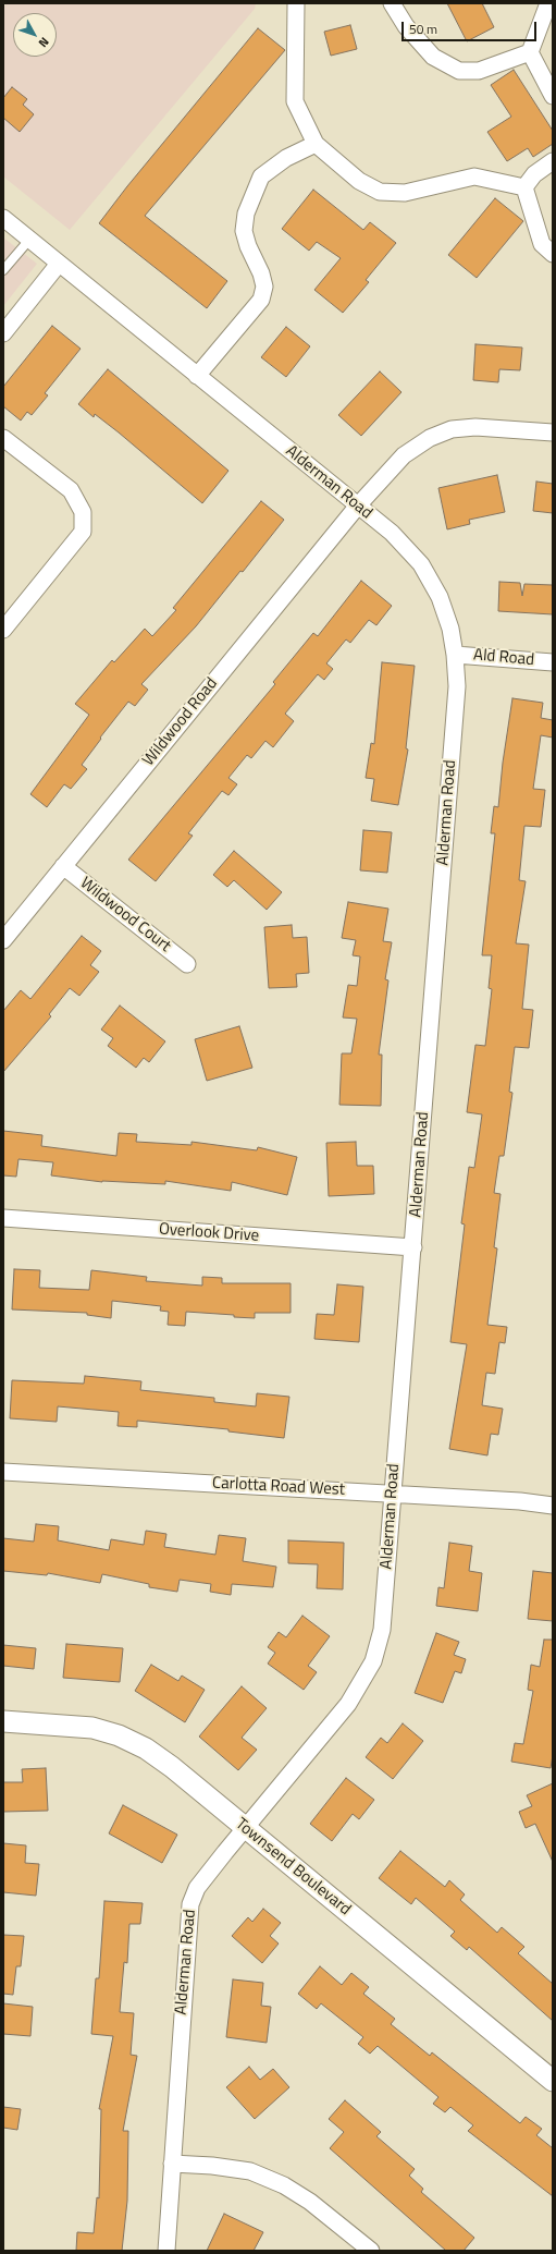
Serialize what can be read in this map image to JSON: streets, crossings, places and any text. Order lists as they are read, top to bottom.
{
  "streets": {
    "street": [
      "Alderman Road",
      "Ald Road",
      "Wildwood Road",
      "Wildwood Court",
      "Overlook Drive",
      "Carlotta Road West",
      "Townsend Boulevard"
    ]
  },
  "crossings": [
    ["Alderman Road", "Ald Road"],
    ["Alderman Road", "Wildwood Road"],
    ["Alderman Road", "Overlook Drive"],
    ["Alderman Road", "Carlotta Road West"],
    ["Alderman Road", "Townsend Boulevard"],
    ["Wildwood Road", "Wildwood Court"]
  ],
  "scale_bar": "50 m",
  "north": "bottom right"
}
